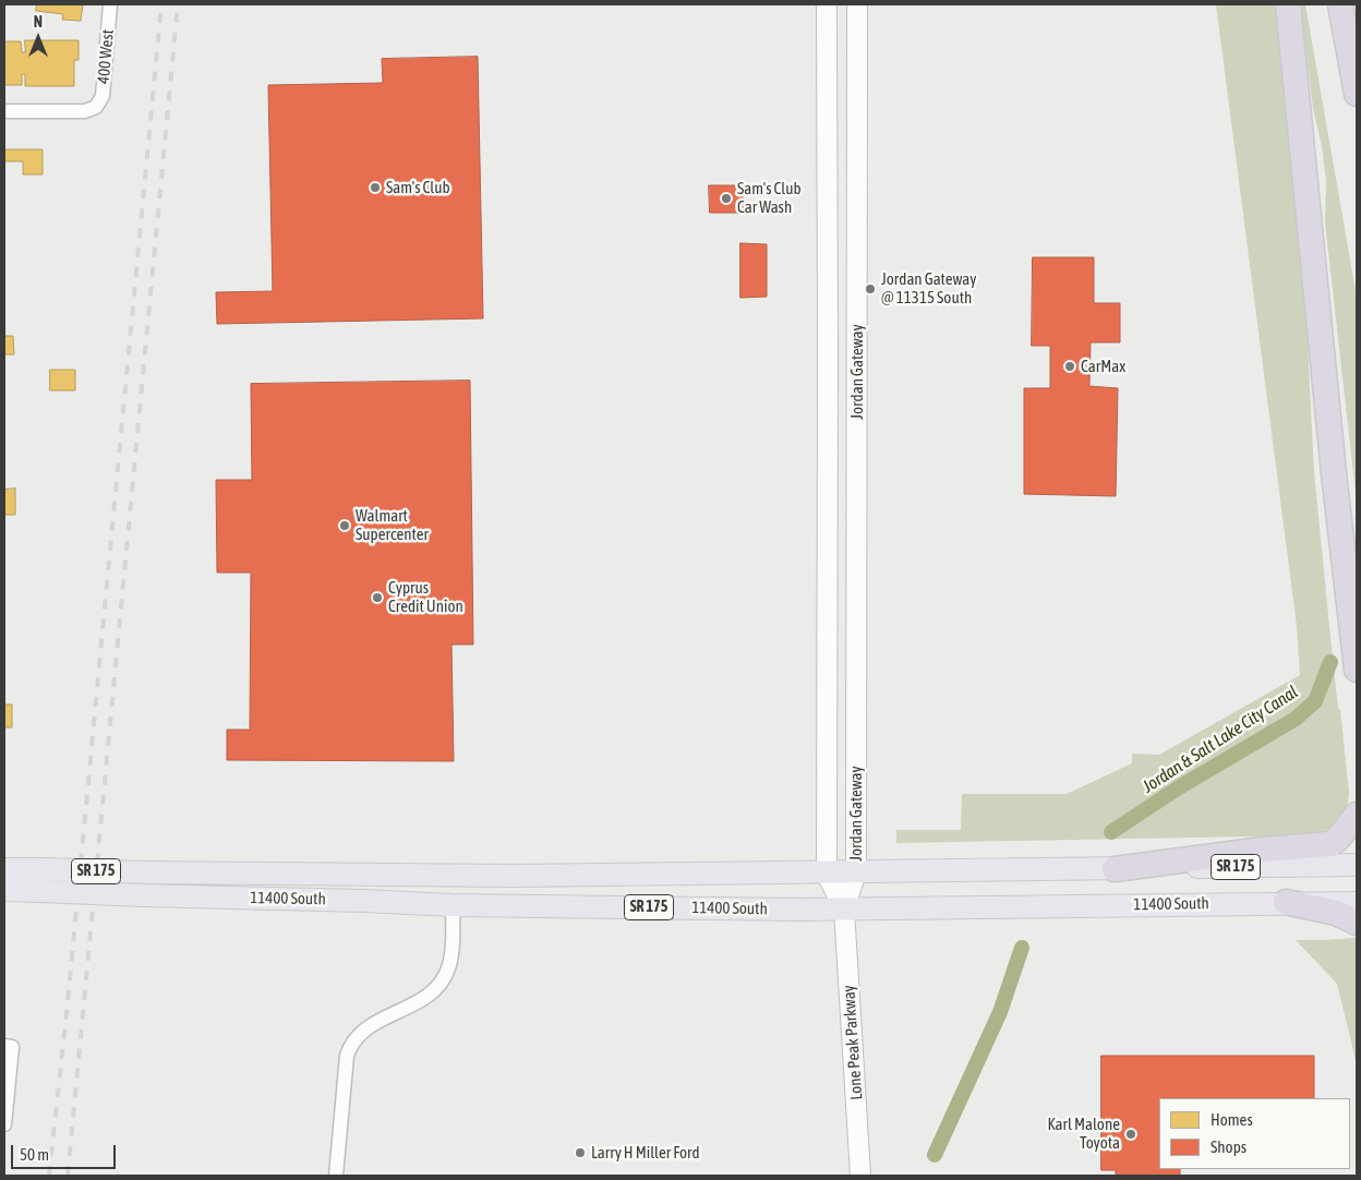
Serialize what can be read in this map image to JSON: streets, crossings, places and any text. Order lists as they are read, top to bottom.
{
  "streets": {
    "main road": [
      "Jordan Gateway",
      "SR 175",
      "11400 South",
      "Lone Peak Parkway"
    ],
    "street": ["400 West"]
  },
  "crossings": [
    ["Jordan Gateway", "11400 South"],
    ["Jordan Gateway", "Lone Peak Parkway"],
    ["11400 South", "Lone Peak Parkway"]
  ],
  "water": ["Jordan & Salt Lake City Canal"],
  "places": [
    "Sam's Club",
    "Sam's Club Car Wash",
    "Jordan Gateway @ 11315 South",
    "CarMax",
    "Walmart Supercenter",
    "Cyprus Credit Union",
    "Karl Malone Toyota",
    "Larry H Miller Ford"
  ],
  "legend": ["Homes", "Shops"],
  "scale_bar": "50 m",
  "north": "top"
}
